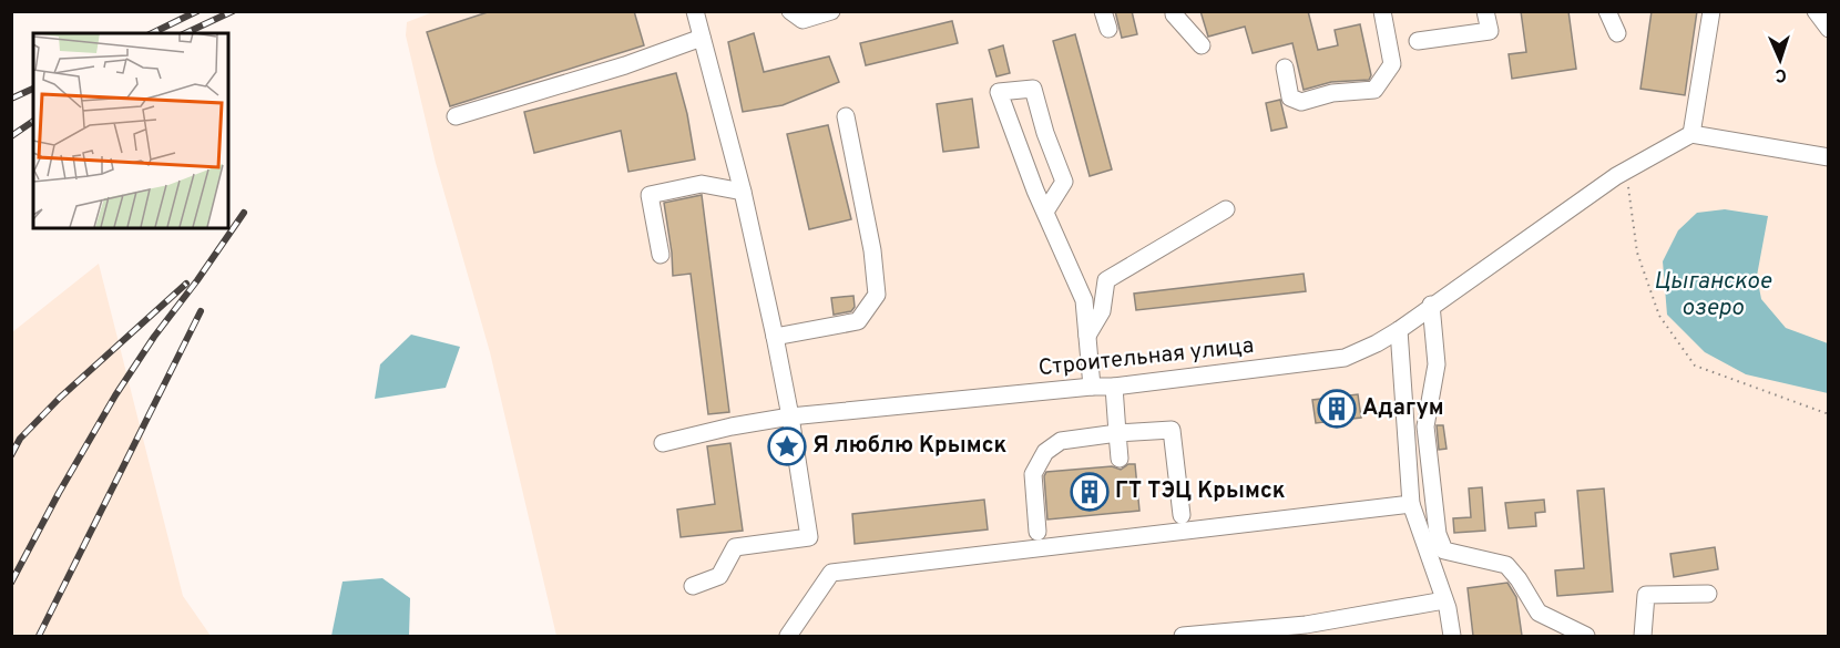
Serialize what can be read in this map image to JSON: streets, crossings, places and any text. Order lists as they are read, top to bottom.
{
  "streets": {
    "street": ["Строительная улица"]
  },
  "water": ["Цыганское озеро"],
  "places": {
    "building": ["Адагум", "ГТ ТЭЦ Крымск"],
    "place": ["Я люблю Крымск"]
  },
  "north": "bottom"
}
